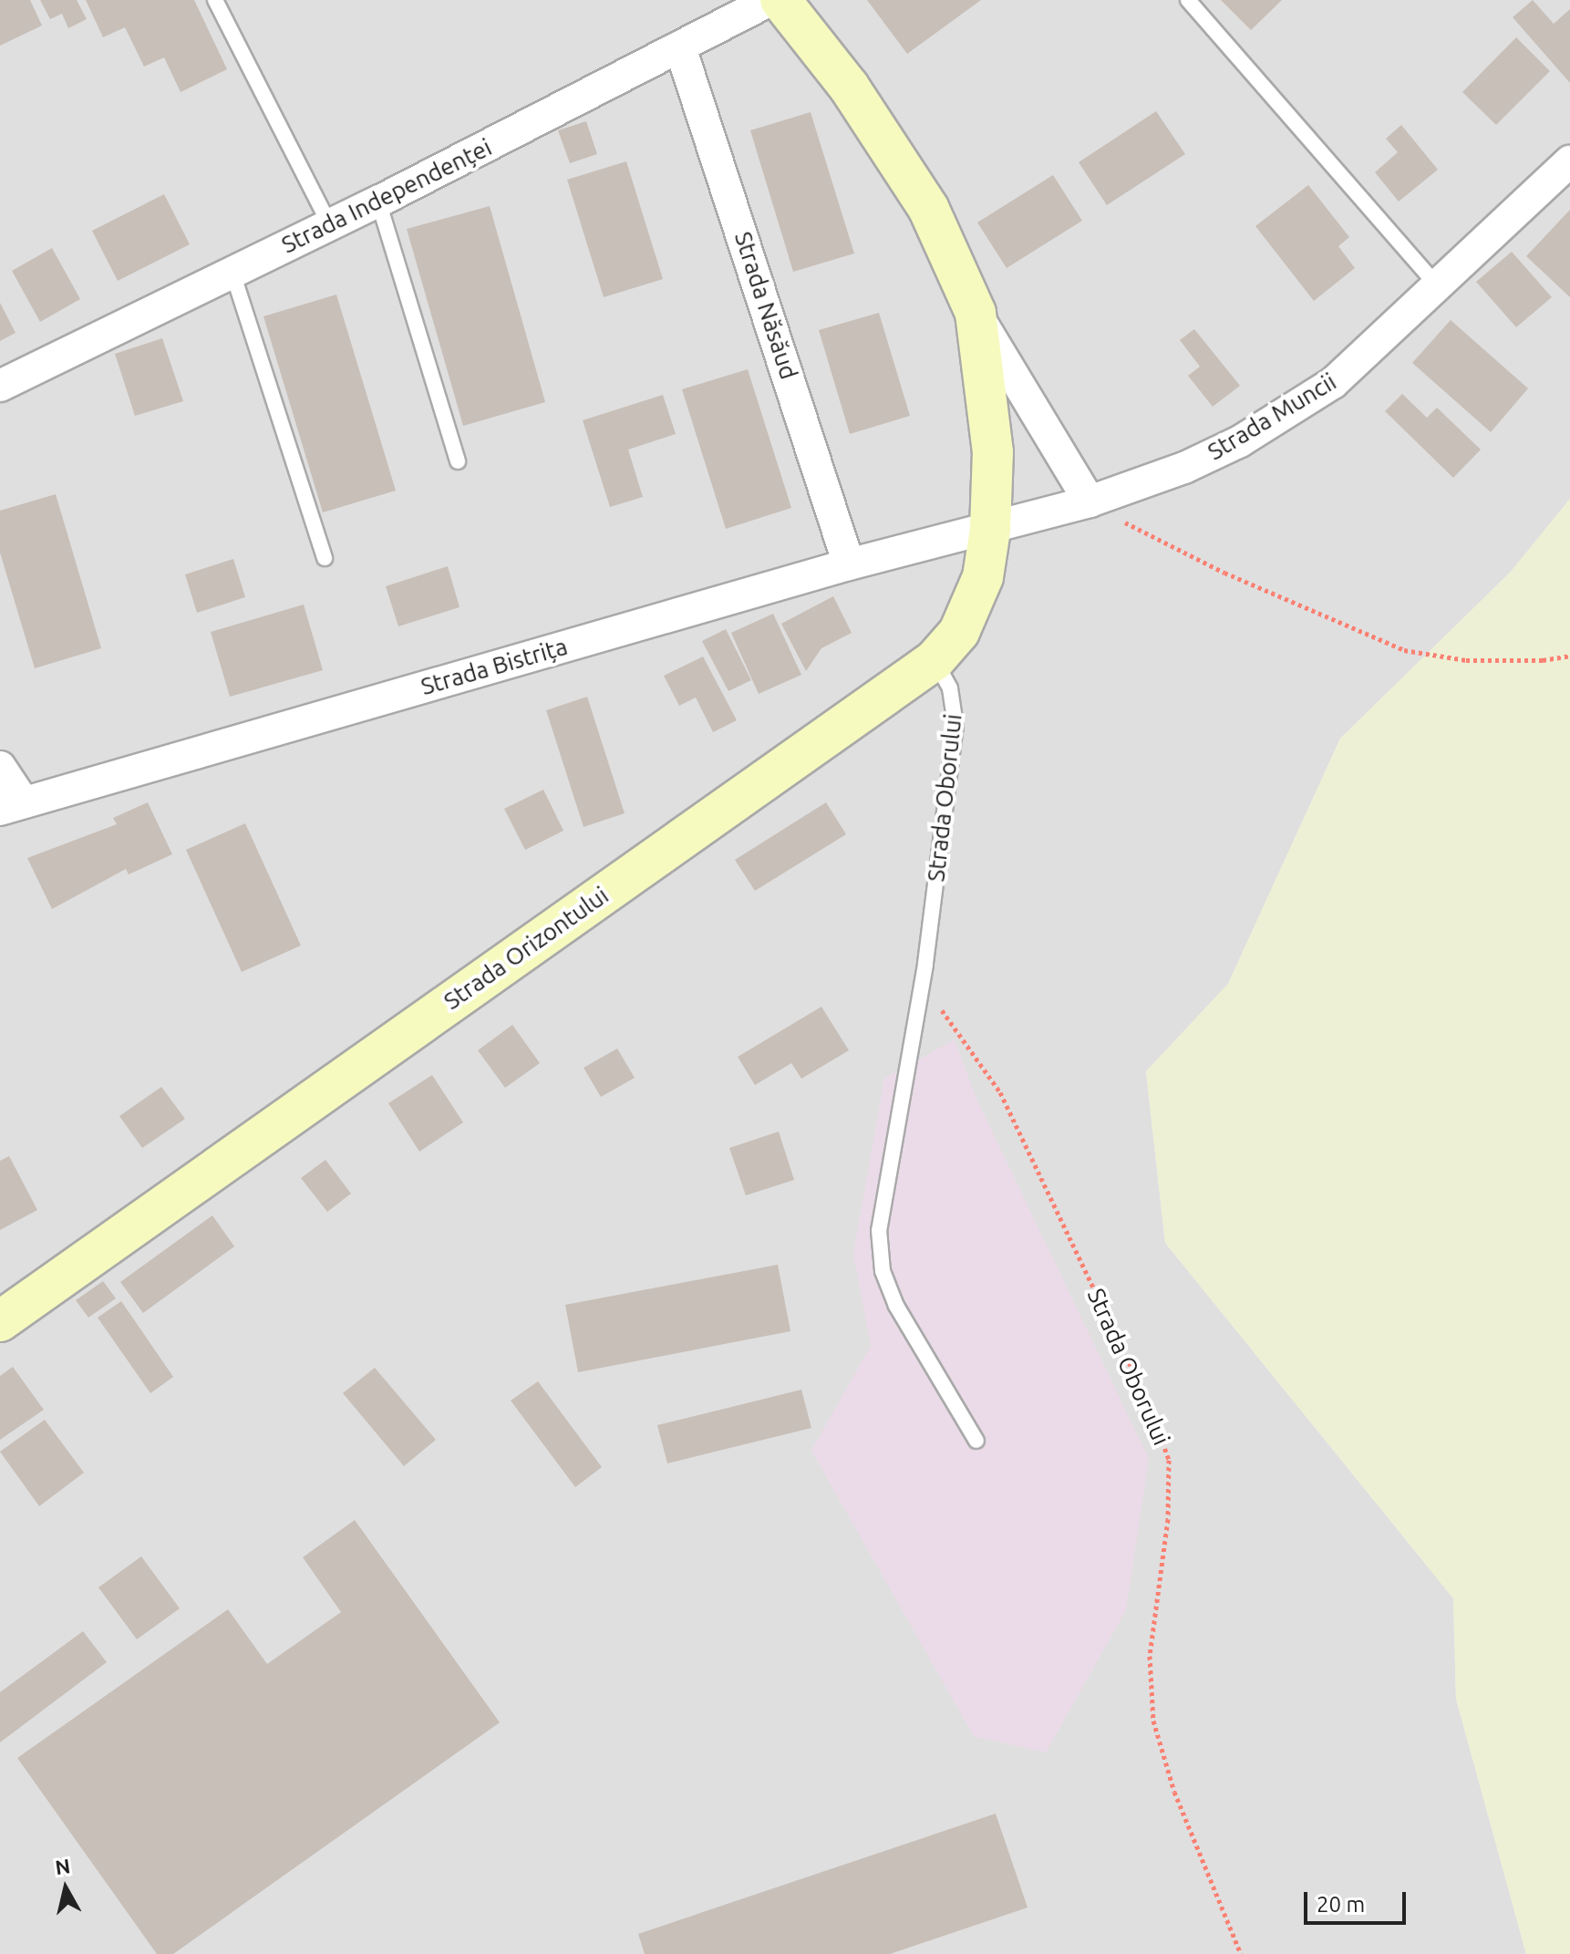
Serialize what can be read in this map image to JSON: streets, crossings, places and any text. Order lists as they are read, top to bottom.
{
  "streets": {
    "main road": ["Strada Orizontului"],
    "street": [
      "Strada Independenței",
      "Strada Năsăud",
      "Strada Muncii",
      "Strada Bistrița"
    ],
    "lane": ["Strada Oborului"]
  },
  "crossings": [
    ["Strada Independenței", "Strada Năsăud"],
    ["Strada Năsăud", "Strada Bistrița"],
    ["Strada Muncii", "Strada Bistrița"],
    ["Strada Muncii", "Strada Orizontului"],
    ["Strada Bistrița", "Strada Orizontului"],
    ["Strada Oborului", "Strada Orizontului"]
  ],
  "scale_bar": "20 m",
  "north": "top"
}
